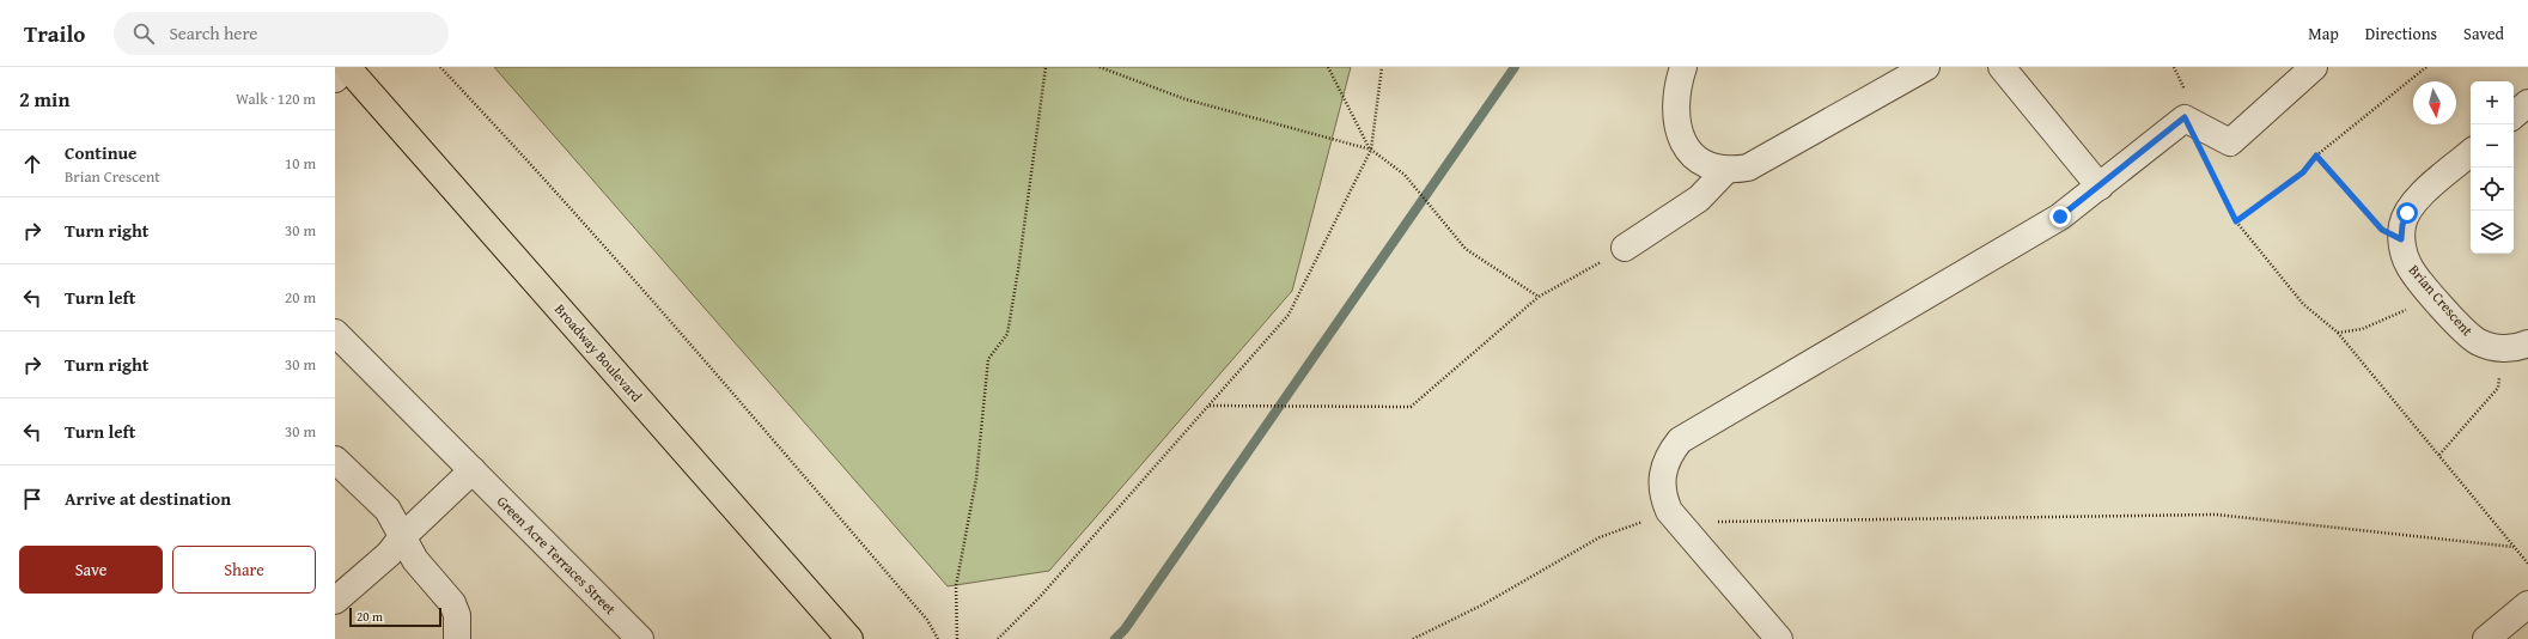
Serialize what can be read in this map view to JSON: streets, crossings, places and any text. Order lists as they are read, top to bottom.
{
  "streets": {
    "main road": ["Broadway Boulevard"],
    "street": ["Brian Crescent", "Green Acre Terraces Street"]
  },
  "scale_bar": "20 m",
  "north": "bottom",
  "page": {
    "header": "Trailo",
    "search": "Search here",
    "nav": ["Map", "Directions", "Saved"],
    "heading": ["2 min", "Walk · 120 m"],
    "map_buttons": ["+", "−"],
    "list": [
      ["Continue", "Brian Crescent", "10 m"],
      ["Turn right", "30 m"],
      ["Turn left", "20 m"],
      ["Turn right", "30 m"],
      ["Turn left", "30 m"],
      "Arrive at destination"
    ],
    "buttons": ["Save", "Share"],
    "scale": "20 m"
  }
}
